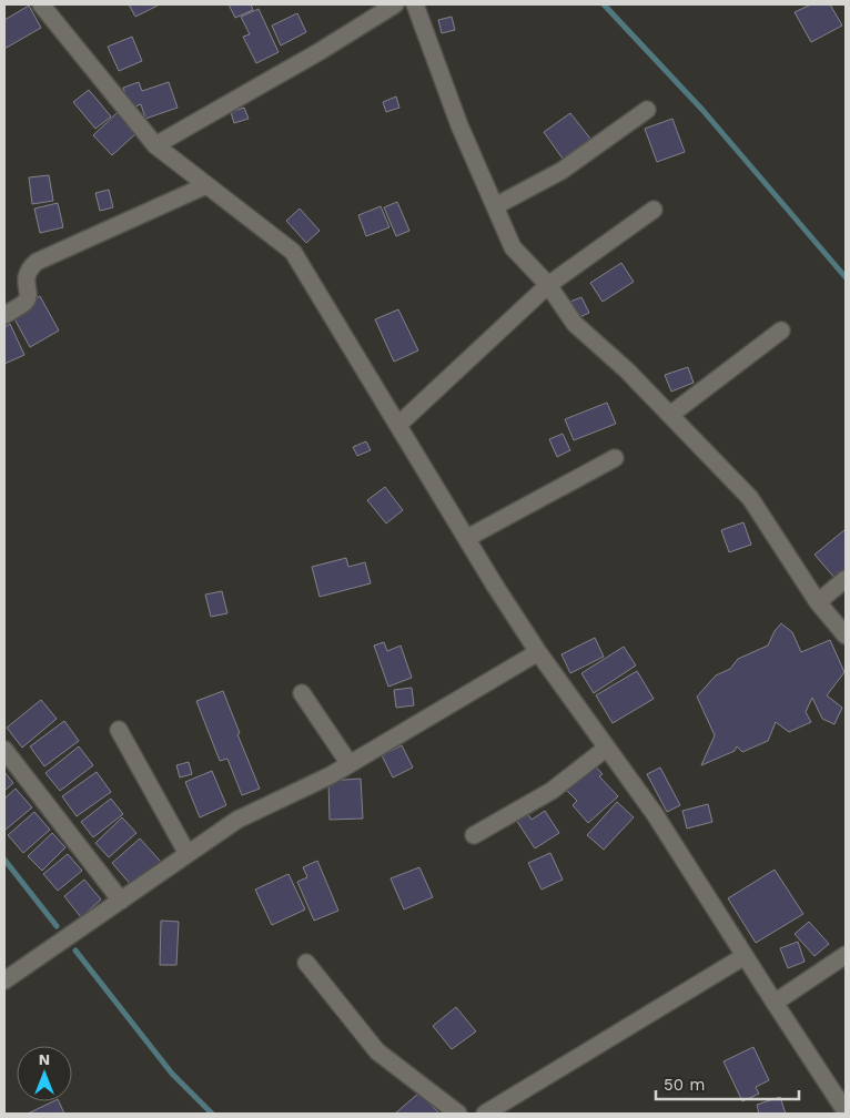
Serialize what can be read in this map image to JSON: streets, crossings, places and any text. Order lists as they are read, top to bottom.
{
  "scale_bar": "50 m",
  "north": "top"
}
